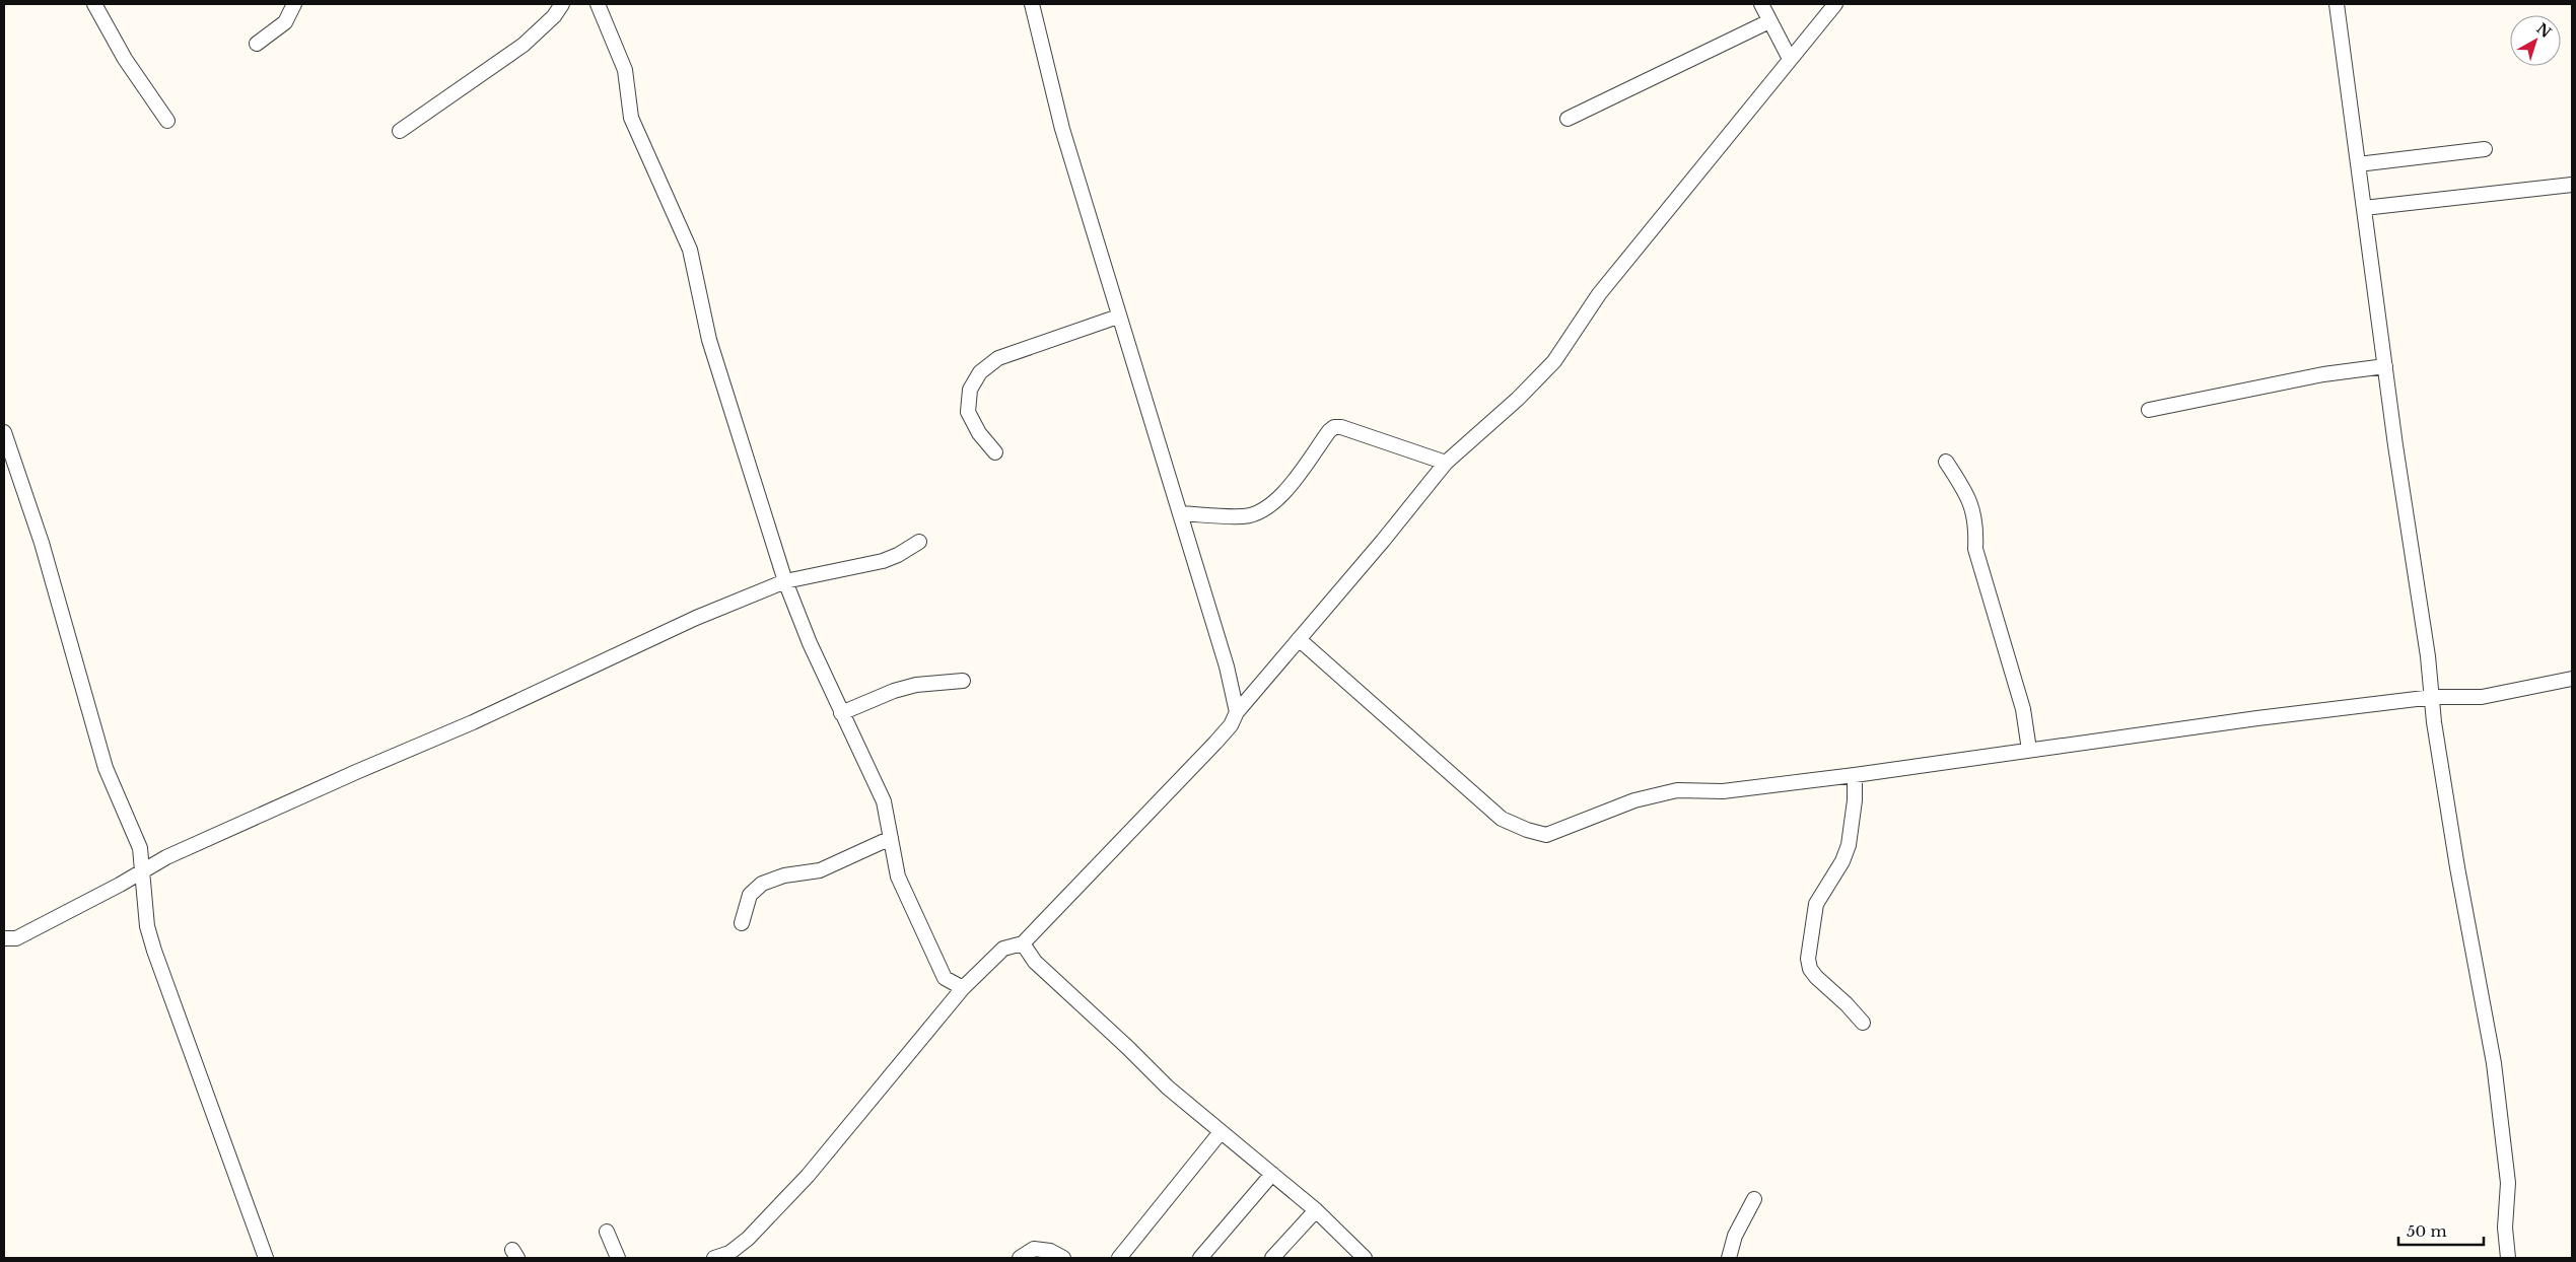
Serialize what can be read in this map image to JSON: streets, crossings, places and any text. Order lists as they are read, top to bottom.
{
  "scale_bar": "50 m",
  "north": "top right"
}
